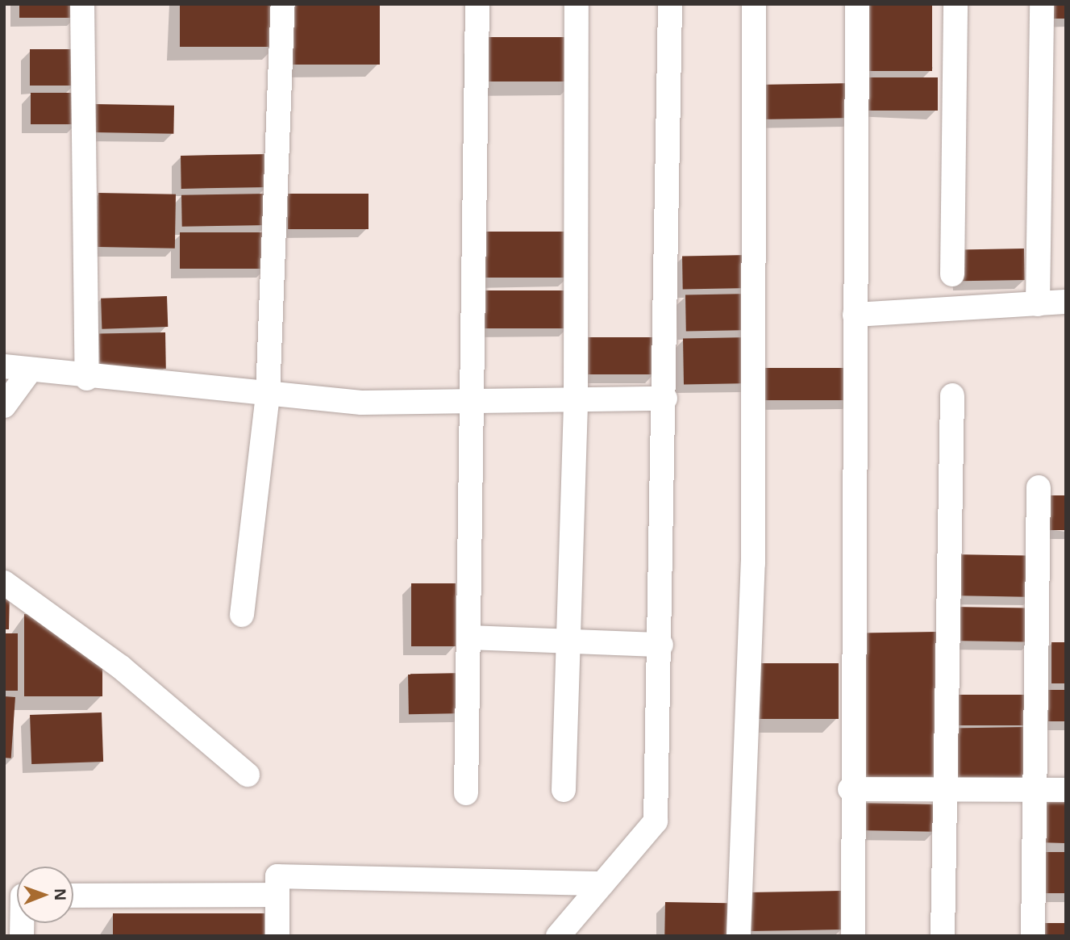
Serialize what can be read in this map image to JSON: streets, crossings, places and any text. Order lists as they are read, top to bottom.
{
  "north": "right"
}
